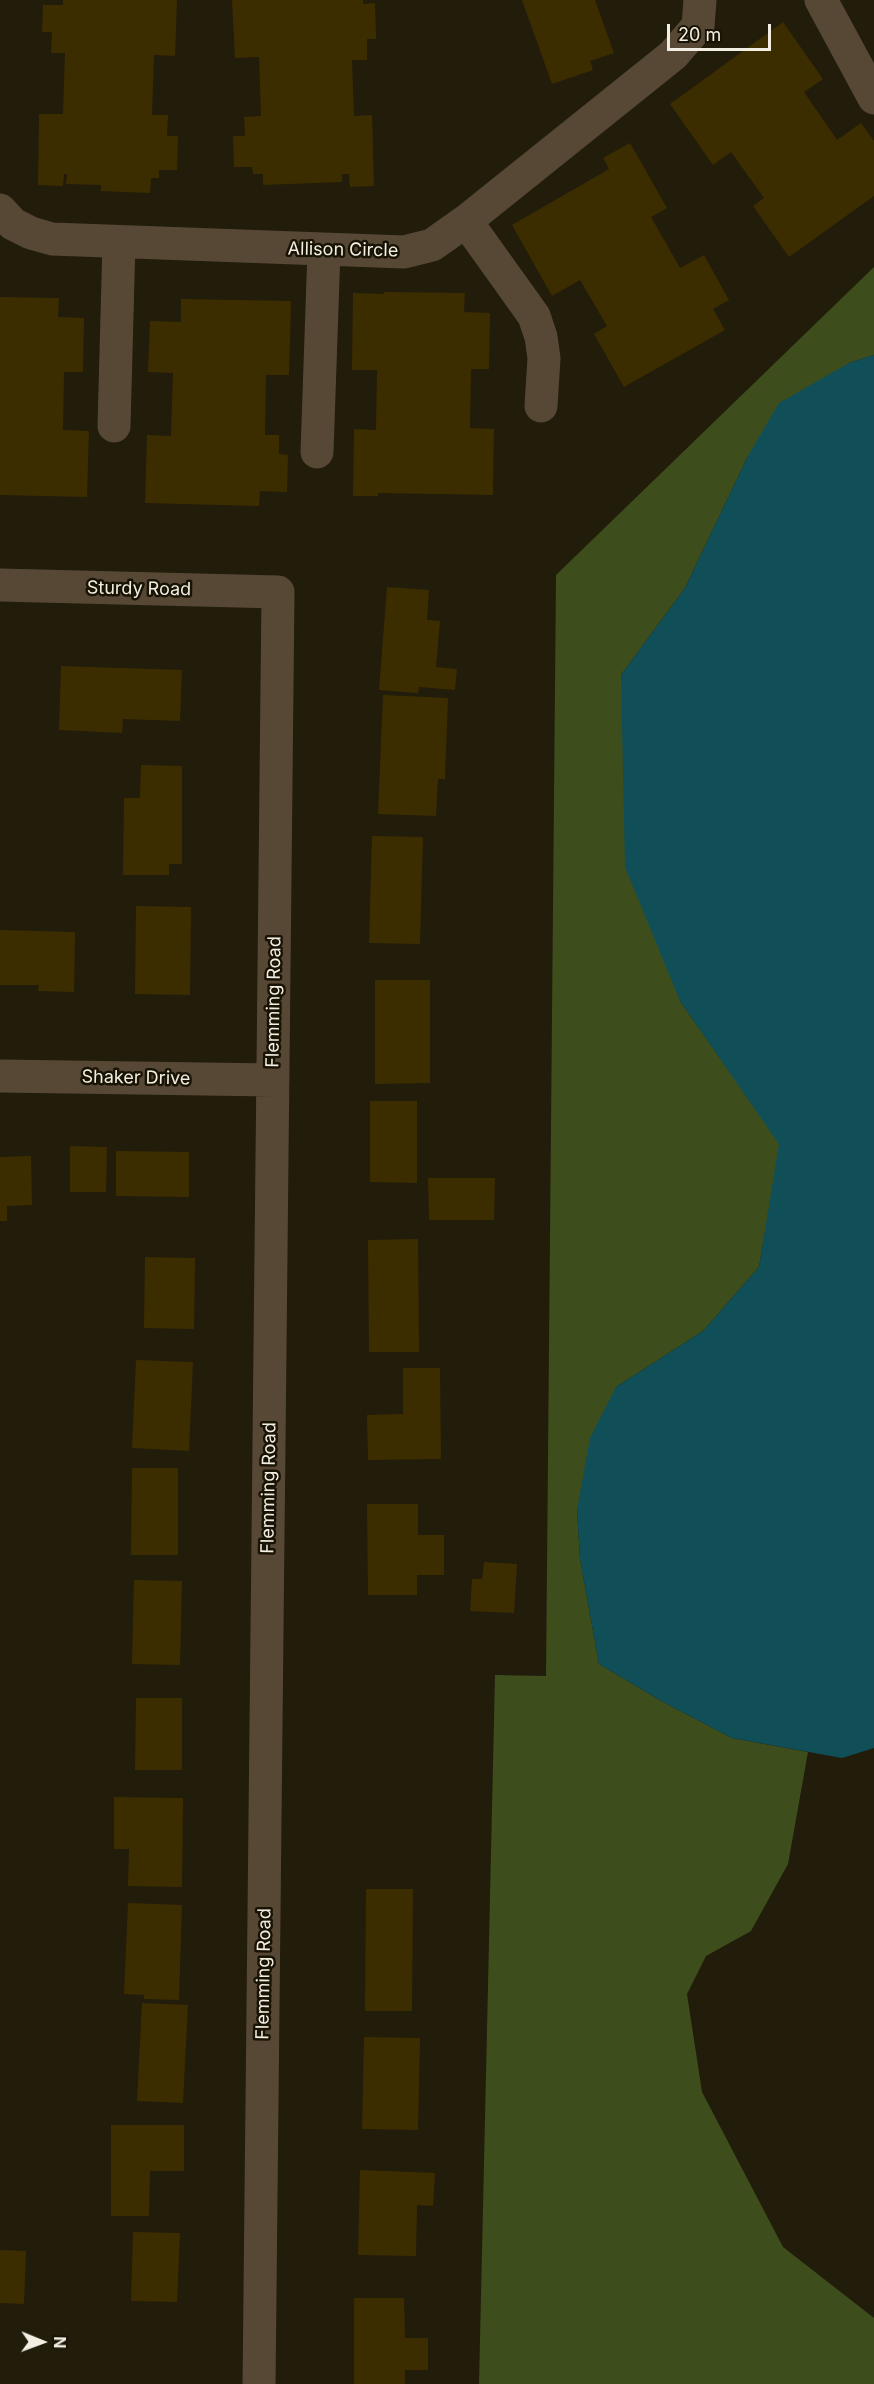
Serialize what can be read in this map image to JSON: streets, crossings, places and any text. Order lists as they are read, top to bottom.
{
  "streets": {
    "street": [
      "Allison Circle",
      "Sturdy Road",
      "Flemming Road",
      "Shaker Drive"
    ]
  },
  "crossings": [
    ["Sturdy Road", "Flemming Road"],
    ["Flemming Road", "Shaker Drive"]
  ],
  "scale_bar": "20 m",
  "north": "right"
}
